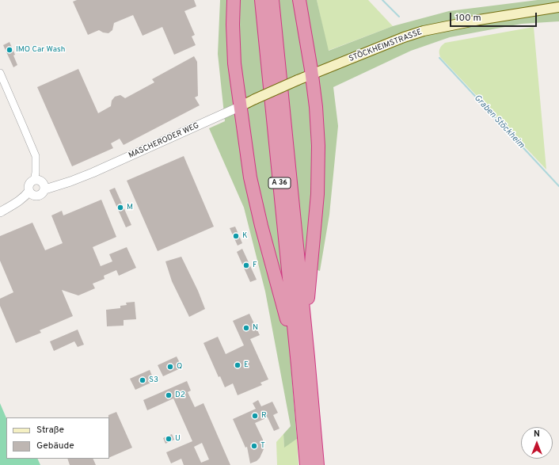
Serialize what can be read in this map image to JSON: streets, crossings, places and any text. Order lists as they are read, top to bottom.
{
  "streets": {
    "highway": ["A 36"],
    "main road": ["STÖCKHEIMSTRASSE", "MASCHERODER WEG"]
  },
  "crossings": [
    ["STÖCKHEIMSTRASSE", "MASCHERODER WEG"]
  ],
  "water": ["Graben Stöckheim"],
  "places": [
    "IMO Car Wash",
    "M",
    "K",
    "F",
    "N",
    "E",
    "Q",
    "S3",
    "D2",
    "R",
    "U",
    "T"
  ],
  "legend": ["Straße", "Gebäude"],
  "scale_bar": "100 m",
  "north": "top"
}
